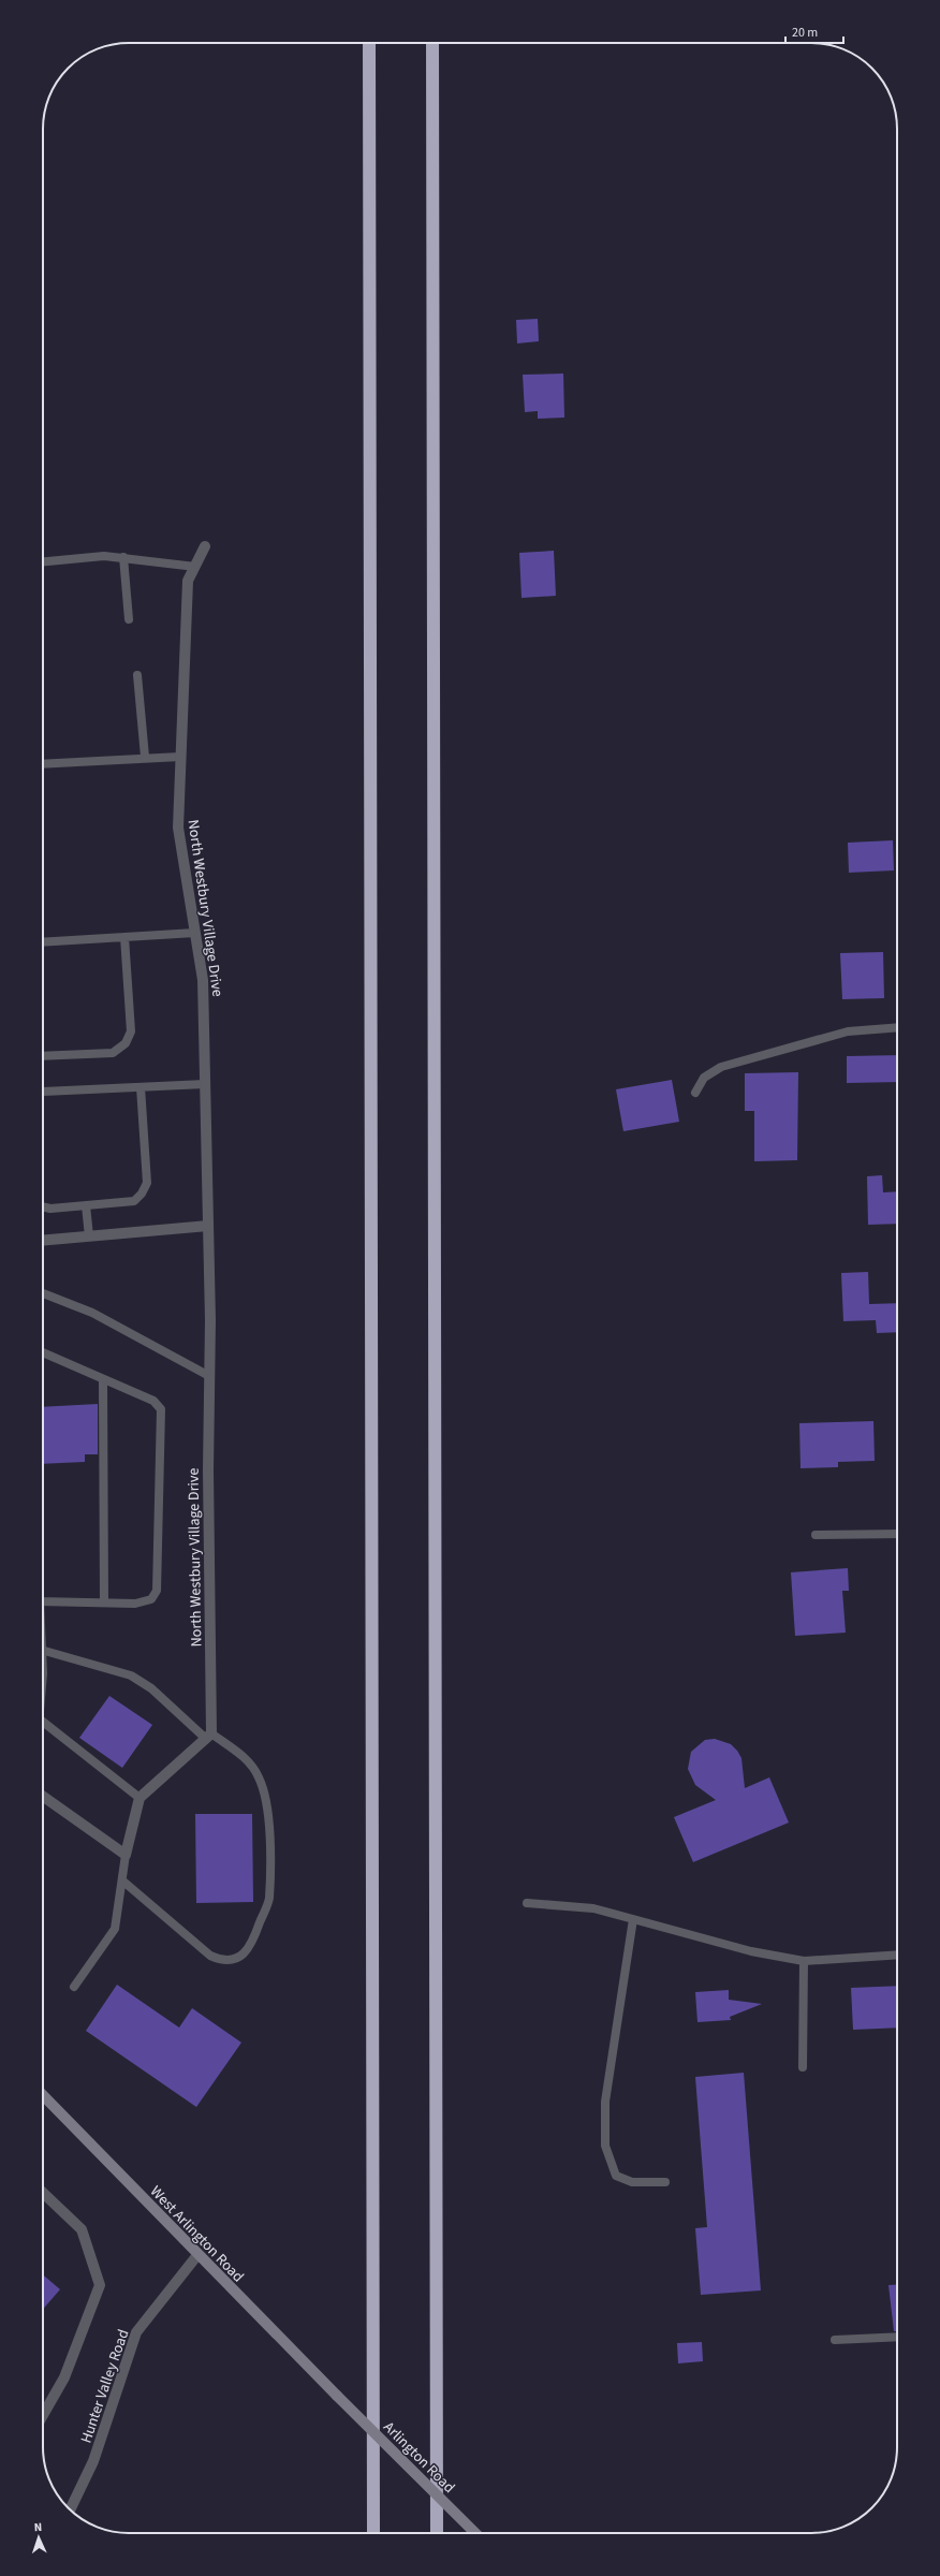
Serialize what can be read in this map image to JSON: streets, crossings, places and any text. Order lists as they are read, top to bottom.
{
  "streets": {
    "street": [
      "North Westbury Village Drive",
      "West Arlington Road",
      "Hunter Valley Road",
      "Arlington Road"
    ]
  },
  "crossings": [
    ["West Arlington Road", "Hunter Valley Road"],
    ["West Arlington Road", "Arlington Road"]
  ],
  "scale_bar": "20 m",
  "north": "top"
}
